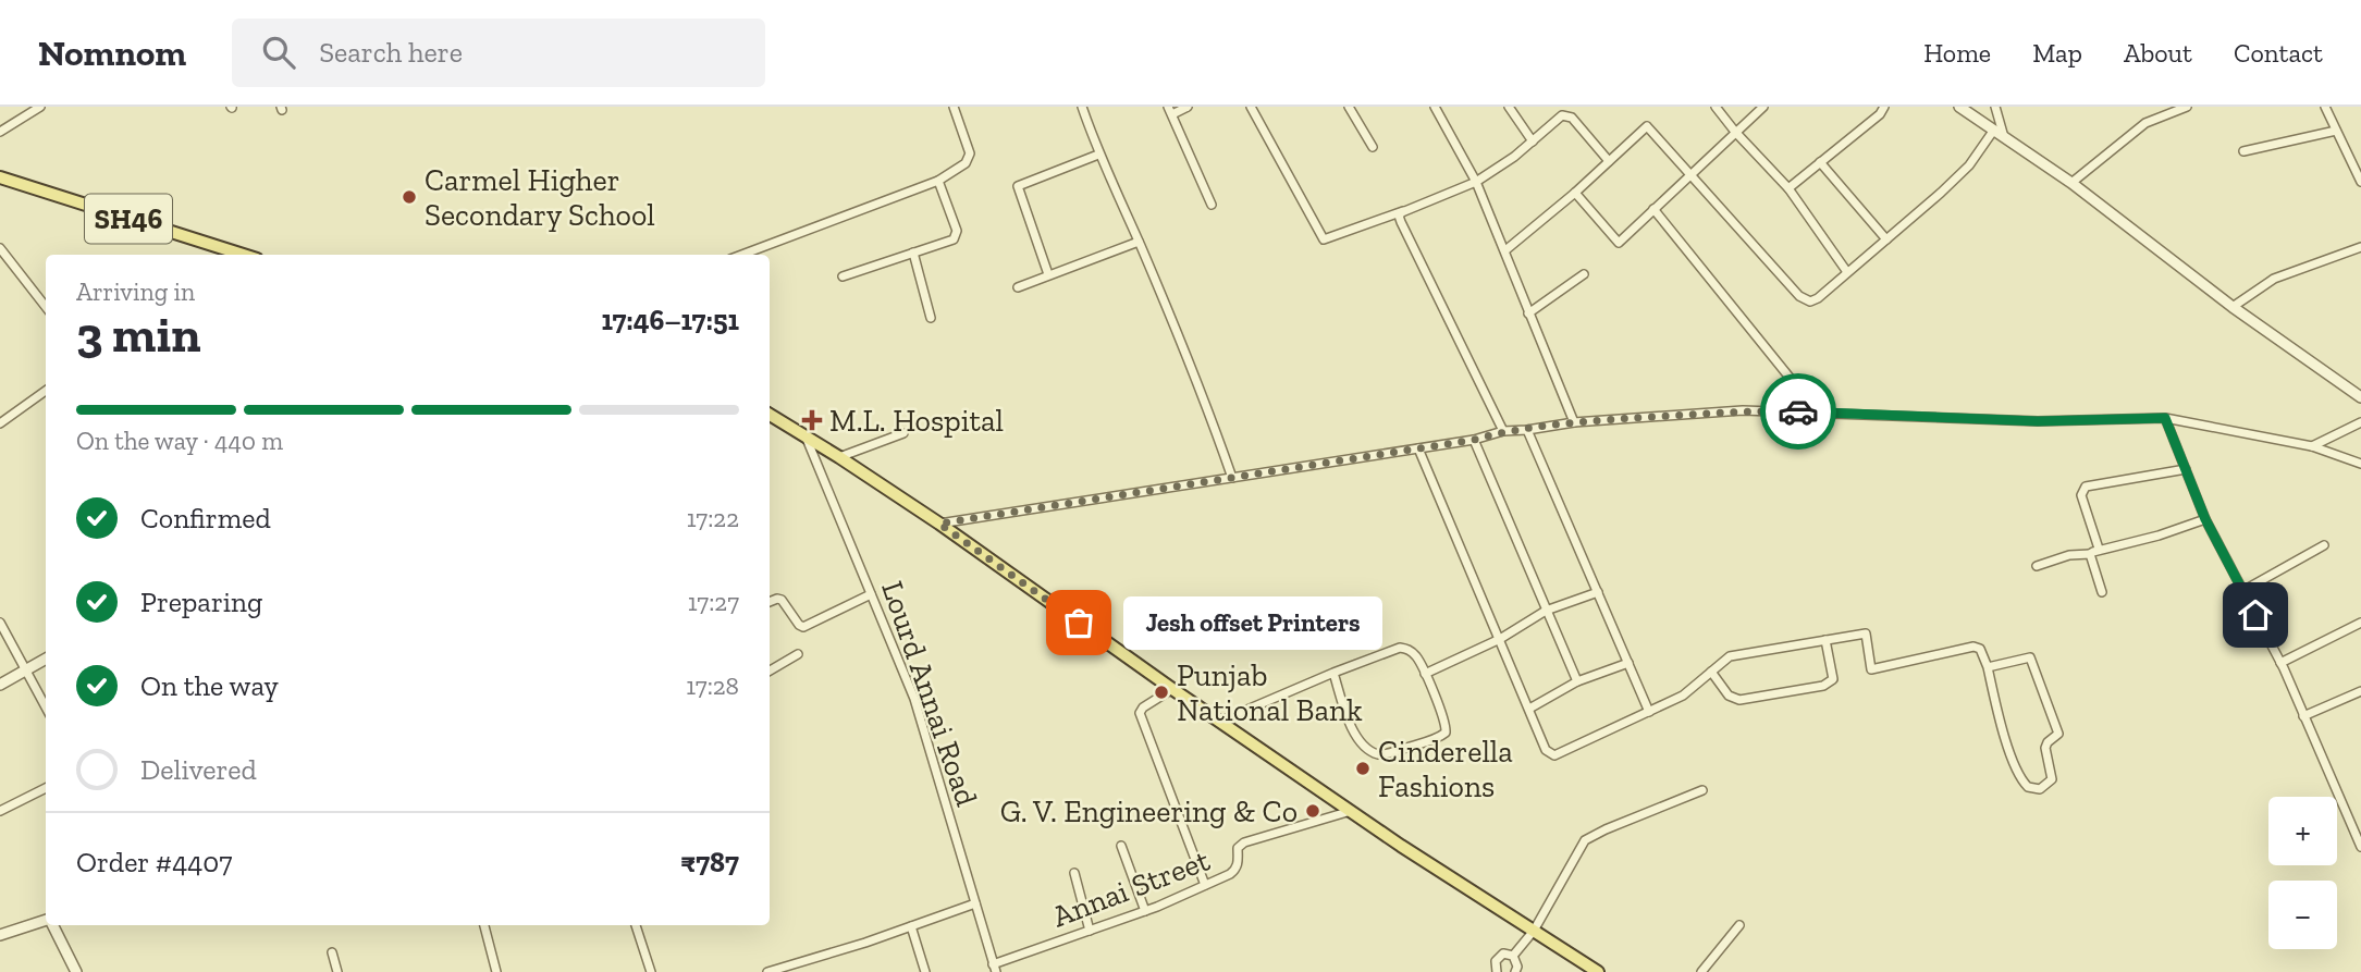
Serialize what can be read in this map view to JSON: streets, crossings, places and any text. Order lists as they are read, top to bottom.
{
  "streets": {
    "main road": ["SH46"],
    "street": ["Lourd Annai Road", "Annai Street"]
  },
  "crossings": [
    ["Lourd Annai Road", "Annai Street"]
  ],
  "places": {
    "other": [
      "Carmel Higher Secondary School",
      "Jesh offset Printers",
      "Punjab National Bank",
      "Cinderella Fashions",
      "G. V. Engineering & Co"
    ],
    "health": ["M.L. Hospital"]
  },
  "page": {
    "header": "Nomnom",
    "search": "Search here",
    "nav": [
      "Home",
      "Map",
      "About",
      "Contact"
    ],
    "heading": ["3 min", "Arriving in", "17:46–17:51"],
    "panel": ["Order #4407", "₹787"],
    "bar": "On the way · 440 m",
    "list": [
      ["Confirmed", "17:22"],
      ["Preparing", "17:27"],
      ["On the way", "17:28"],
      "Delivered"
    ],
    "bubble": "Jesh offset Printers",
    "map_buttons": ["+", "−"]
  }
}
